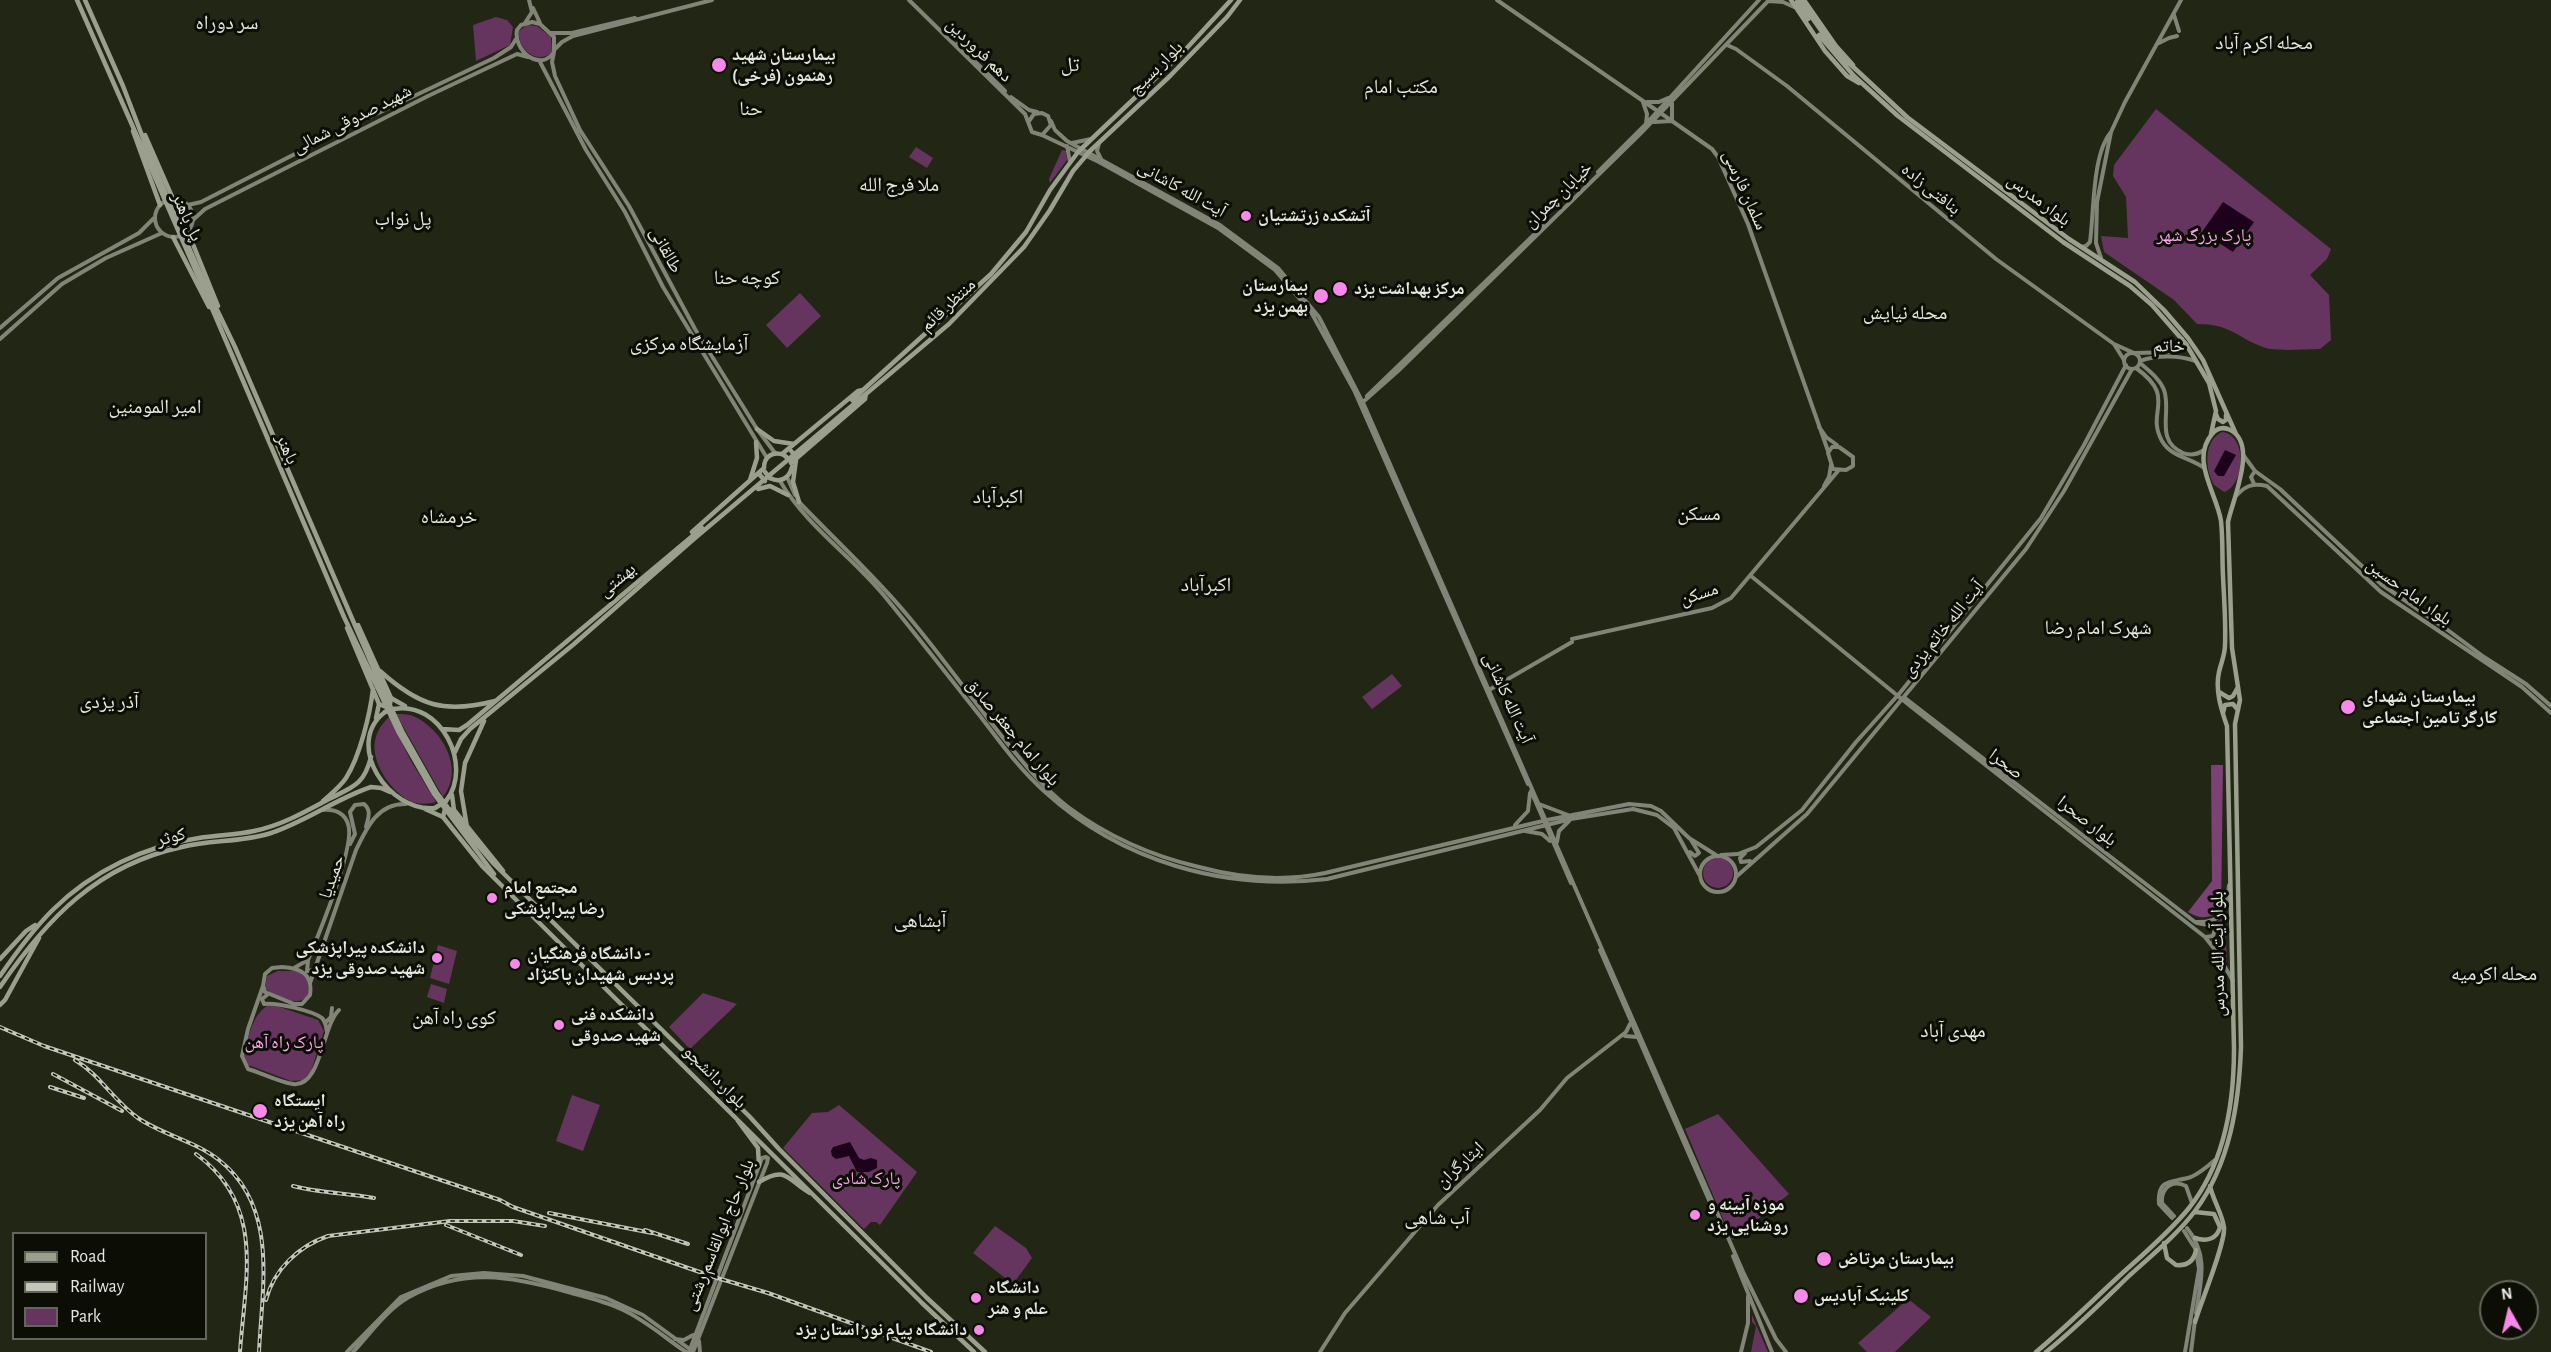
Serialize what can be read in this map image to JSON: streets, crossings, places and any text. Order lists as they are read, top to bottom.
{
  "streets": {
    "main road": [
      "دهم فروردین",
      "بلوار بسیج",
      "شهید صدوقی شمالی",
      "آیت الله کاشانی",
      "بنافتی زاده",
      "سلمان فارسی",
      "خیابان چمران",
      "بلوار مدرس",
      "پل باهنر",
      "طالقانی",
      "منتظر قائم",
      "خاتم",
      "باهنر",
      "بهشتی",
      "بلوار امام حسین",
      "مسکن",
      "آیت الله خاتم یزدی",
      "بلوار امام جعفر صادق",
      "صحرا",
      "بلوار صحرا",
      "کوثر",
      "حمیدیا",
      "بلوار آیت الله مدرس",
      "بلوار دانشجو",
      "ایثارگران",
      "بلوار حاج ابوالقاسم رشتی"
    ]
  },
  "crossings": [
    ["بلوار بسیج", "آیت الله کاشانی"],
    ["بلوار بسیج", "منتظر قائم"],
    ["آیت الله کاشانی", "خیابان چمران"],
    ["آیت الله کاشانی", "منتظر قائم"],
    ["آیت الله کاشانی", "مسکن"],
    ["آیت الله کاشانی", "بلوار امام جعفر صادق"],
    ["آیت الله کاشانی", "ایثارگران"],
    ["بنافتی زاده", "خیابان چمران"],
    ["بنافتی زاده", "خاتم"],
    ["بنافتی زاده", "آیت الله خاتم یزدی"],
    ["سلمان فارسی", "خیابان چمران"],
    ["سلمان فارسی", "مسکن"],
    ["بلوار مدرس", "خاتم"],
    ["بلوار مدرس", "بلوار امام حسین"],
    ["بلوار مدرس", "بلوار آیت الله مدرس"],
    ["پل باهنر", "باهنر"],
    ["طالقانی", "بلوار امام جعفر صادق"],
    ["منتظر قائم", "بهشتی"],
    ["خاتم", "آیت الله خاتم یزدی"],
    ["بهشتی", "حمیدیا"],
    ["بلوار امام حسین", "بلوار آیت الله مدرس"],
    ["مسکن", "صحرا"],
    ["آیت الله خاتم یزدی", "صحرا"],
    ["صحرا", "بلوار صحرا"],
    ["صحرا", "بلوار آیت الله مدرس"],
    ["کوثر", "حمیدیا"]
  ],
  "districts": [
    "سر دوراه",
    "محله اکرم آباد",
    "تل",
    "مکتب امام",
    "حنا",
    "ملا فرج الله",
    "پل نواب",
    "کوچه حنا",
    "محله نیایش",
    "آزمایشگاه مرکزی",
    "امیر المومنین",
    "اکبرآباد",
    "مسکن",
    "خرمشاه",
    "اکبرآباد",
    "شهرک امام رضا",
    "آذر یزدی",
    "آبشاهی",
    "محله اکرمیه",
    "کوی راه آهن",
    "مهدی آباد",
    "آب شاهی"
  ],
  "parks": ["پارک بزرگ شهر", "پارک راه آهن", "پارک شادی"],
  "places": [
    "بیمارستان شهید رهنمون (فرخی)",
    "آتشکده زرتشتیان",
    "مرکز بهداشت یزد",
    "بیمارستان بهمن یزد",
    "بیمارستان شهدای کارگر تامین اجتماعی",
    "مجتمع امام رضا پیراپزشکی",
    "دانشکده پیراپزشکی شهید صدوقی یزد",
    "دانشگاه فرهنگیان - پردیس شهیدان پاکنژاد",
    "دانشکده فنی شهید صدوقی",
    "ایستگاه راه آهن یزد",
    "موزه آیینه و روشنایی یزد",
    "بیمارستان مرتاض",
    "کلینیک آبادیس",
    "دانشگاه علم و هنر",
    "دانشگاه پیام نور استان یزد"
  ],
  "legend": ["Road", "Railway", "Park"],
  "north": "top"
}
